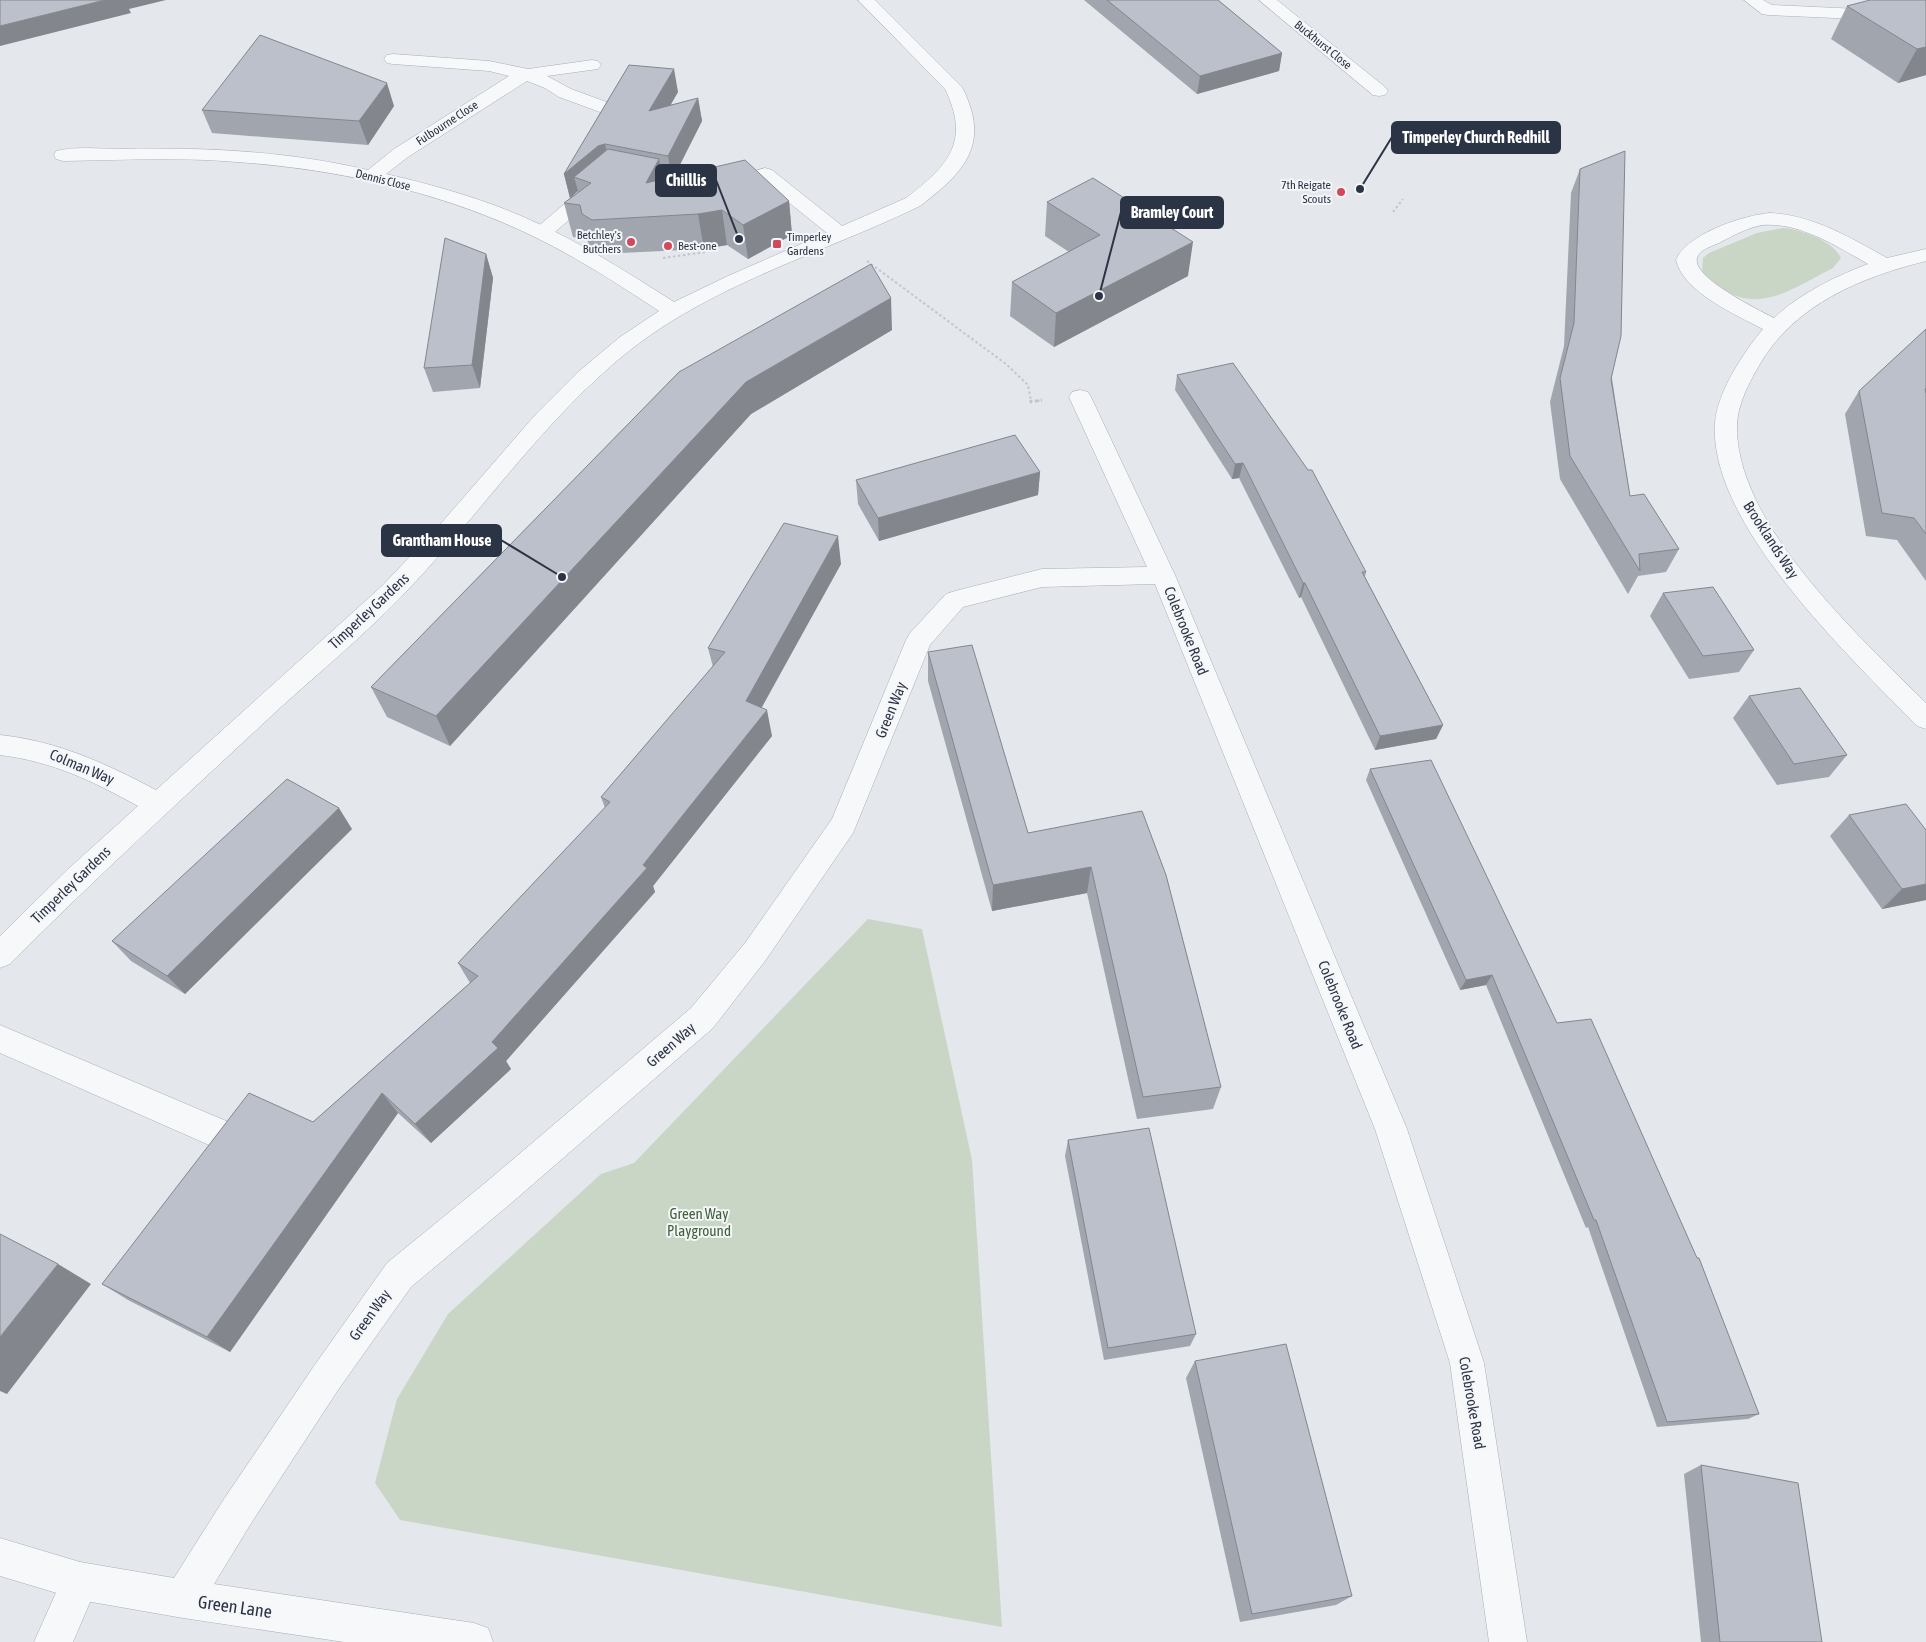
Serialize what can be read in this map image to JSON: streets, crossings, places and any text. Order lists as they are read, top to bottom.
{
  "streets": {
    "street": [
      "Buckhurst Close",
      "Fulbourne Close",
      "Dennis Close",
      "Brooklands Way",
      "Timperley Gardens",
      "Colebrooke Road",
      "Green Way",
      "Colman Way",
      "Green Lane"
    ]
  },
  "crossings": [
    ["Fulbourne Close", "Dennis Close"],
    ["Dennis Close", "Timperley Gardens"],
    ["Timperley Gardens", "Colman Way"],
    ["Colebrooke Road", "Green Way"],
    ["Green Way", "Green Lane"]
  ],
  "parks": ["Green Way Playground"],
  "places": {
    "other": [
      "Timperley Church Redhill",
      "7th Reigate Scouts",
      "Chilllis",
      "Betchley's Butchers",
      "Best-one",
      "Bramley Court",
      "Grantham House"
    ],
    "transit": ["Timperley Gardens"]
  }
}
